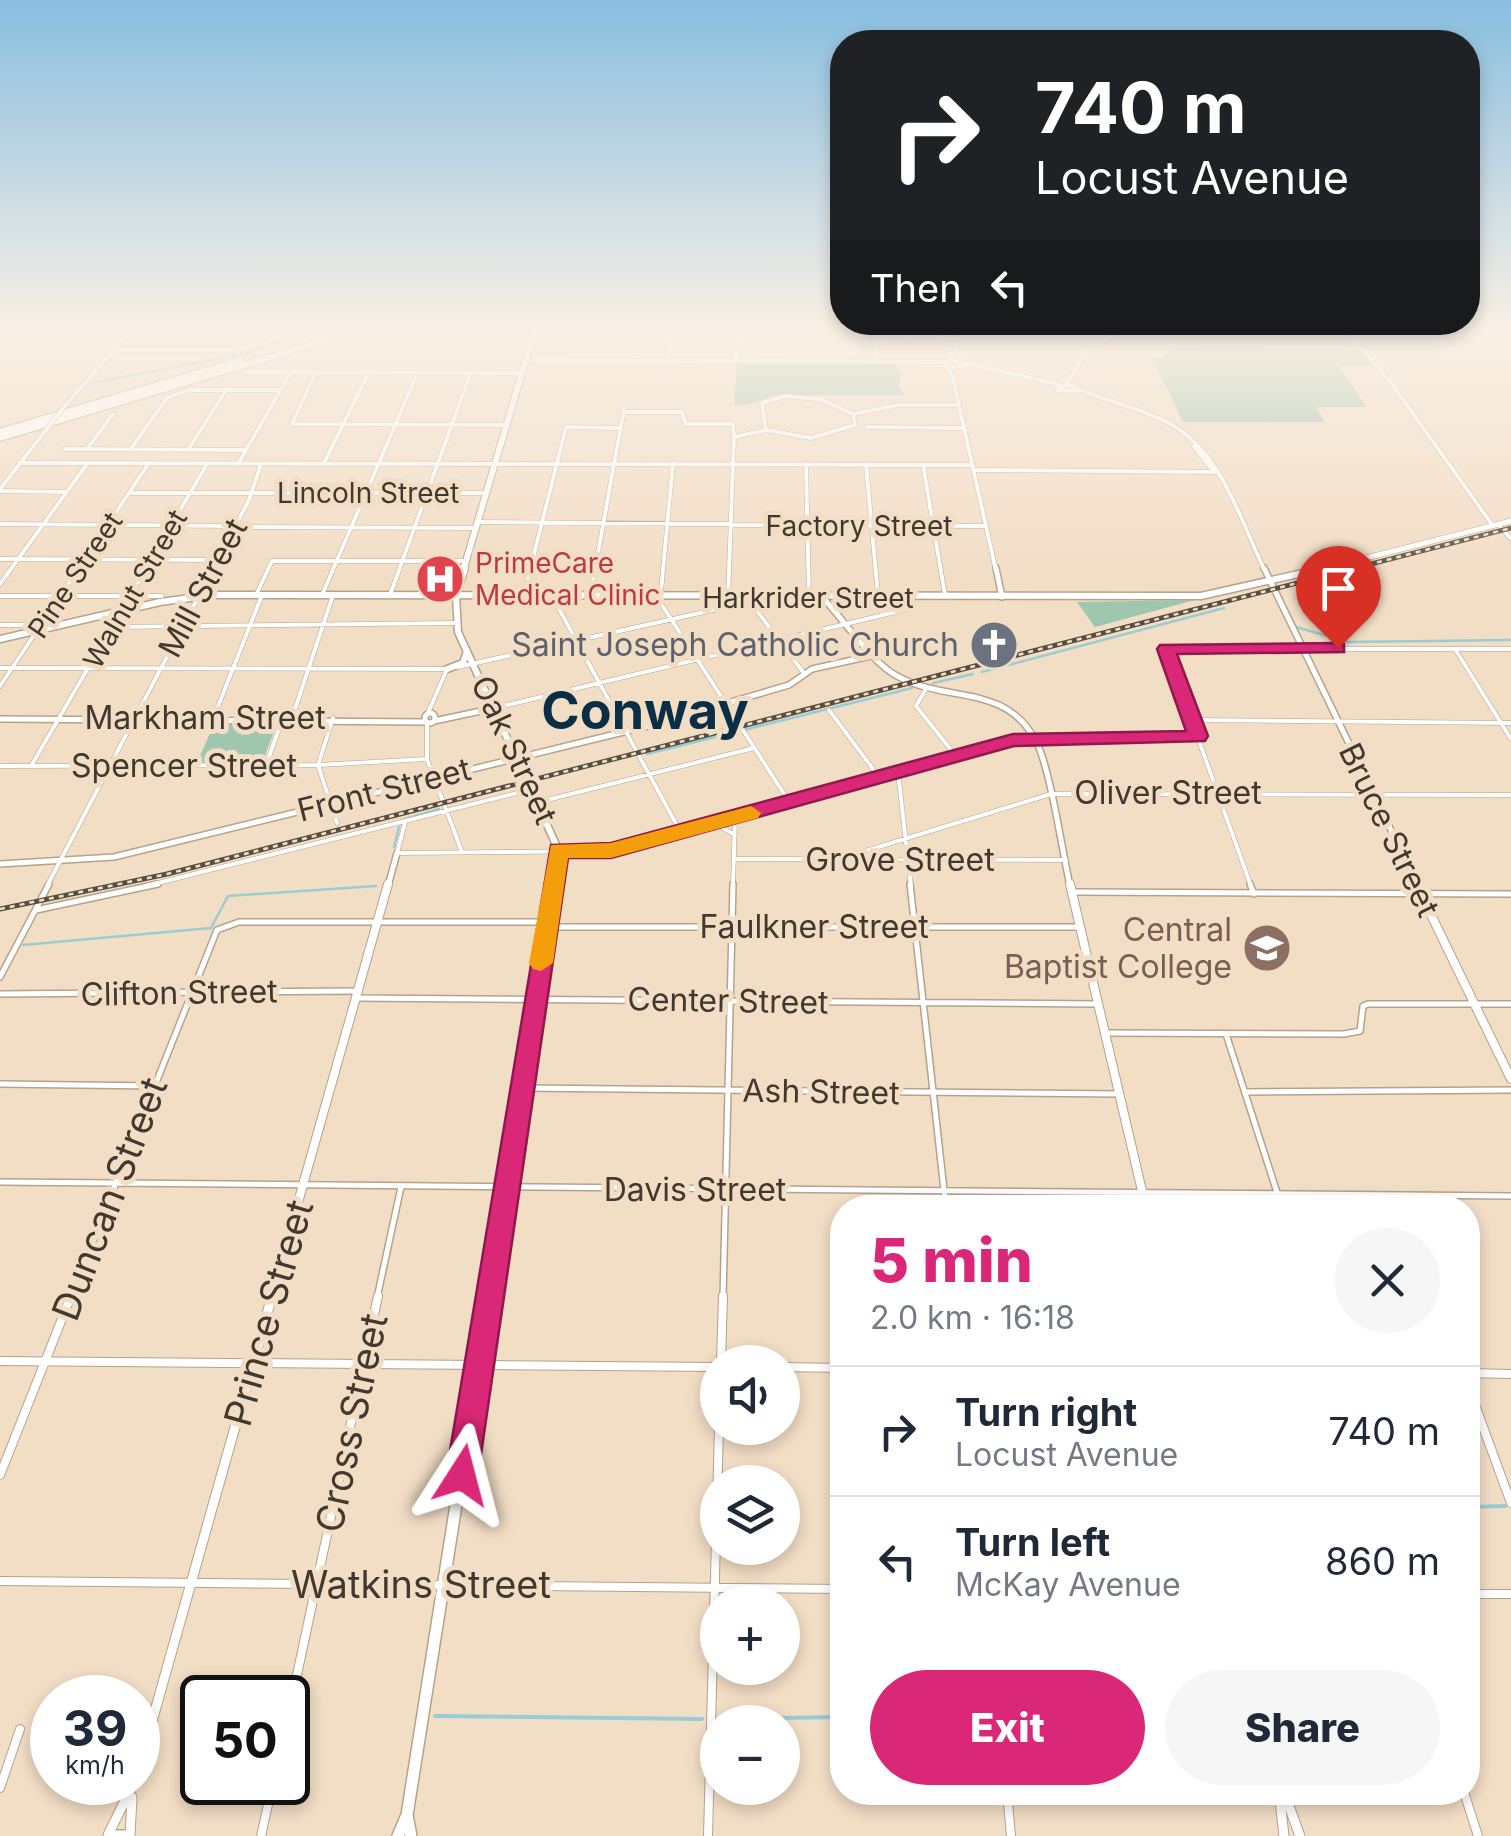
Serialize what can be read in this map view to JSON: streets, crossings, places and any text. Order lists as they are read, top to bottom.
{
  "streets": {
    "highway": ["Oak Street"],
    "main road": ["Harkrider Street"],
    "street": [
      "Lincoln Street",
      "Factory Street",
      "Pine Street",
      "Mill Street",
      "Walnut Street",
      "Markham Street",
      "Spencer Street",
      "Front Street",
      "Oliver Street",
      "Bruce Street",
      "Grove Street",
      "Faulkner Street",
      "Clifton Street",
      "Center Street",
      "Ash Street",
      "Davis Street",
      "Duncan Street",
      "Prince Street",
      "Cross Street",
      "Watkins Street"
    ]
  },
  "crossings": [
    ["Lincoln Street", "Pine Street"],
    ["Lincoln Street", "Mill Street"],
    ["Lincoln Street", "Walnut Street"],
    ["Lincoln Street", "Oak Street"],
    ["Factory Street", "Pine Street"],
    ["Factory Street", "Mill Street"],
    ["Factory Street", "Walnut Street"],
    ["Factory Street", "Oak Street"],
    ["Pine Street", "Harkrider Street"],
    ["Mill Street", "Harkrider Street"],
    ["Mill Street", "Markham Street"],
    ["Mill Street", "Spencer Street"],
    ["Mill Street", "Front Street"],
    ["Walnut Street", "Harkrider Street"],
    ["Walnut Street", "Markham Street"],
    ["Walnut Street", "Spencer Street"],
    ["Harkrider Street", "Oak Street"],
    ["Harkrider Street", "Bruce Street"],
    ["Oak Street", "Front Street"],
    ["Oliver Street", "Bruce Street"],
    ["Oliver Street", "Grove Street"],
    ["Faulkner Street", "Duncan Street"],
    ["Faulkner Street", "Prince Street"],
    ["Clifton Street", "Center Street"],
    ["Clifton Street", "Duncan Street"],
    ["Clifton Street", "Prince Street"],
    ["Center Street", "Prince Street"],
    ["Davis Street", "Duncan Street"],
    ["Davis Street", "Prince Street"],
    ["Davis Street", "Cross Street"],
    ["Prince Street", "Watkins Street"],
    ["Cross Street", "Watkins Street"]
  ],
  "districts": ["Conway"],
  "places": {
    "hospital": ["PrimeCare Medical Clinic"],
    "church": ["Saint Joseph Catholic Church"],
    "school or university": ["Central Baptist College"]
  },
  "page": {
    "turn": ["740 m", "Locust Avenue"],
    "then": "Then",
    "heading": ["5 min", "2.0 km · 16:18"],
    "map_buttons": ["+", "−"],
    "list": [
      {
        "name": "Turn right",
        "note": "Locust Avenue",
        "value": "740 m"
      },
      {
        "name": "Turn left",
        "note": "McKay Avenue",
        "value": "860 m"
      }
    ],
    "buttons": ["Exit", "Share"],
    "speed": "39 km/h",
    "limit": "50"
  }
}
